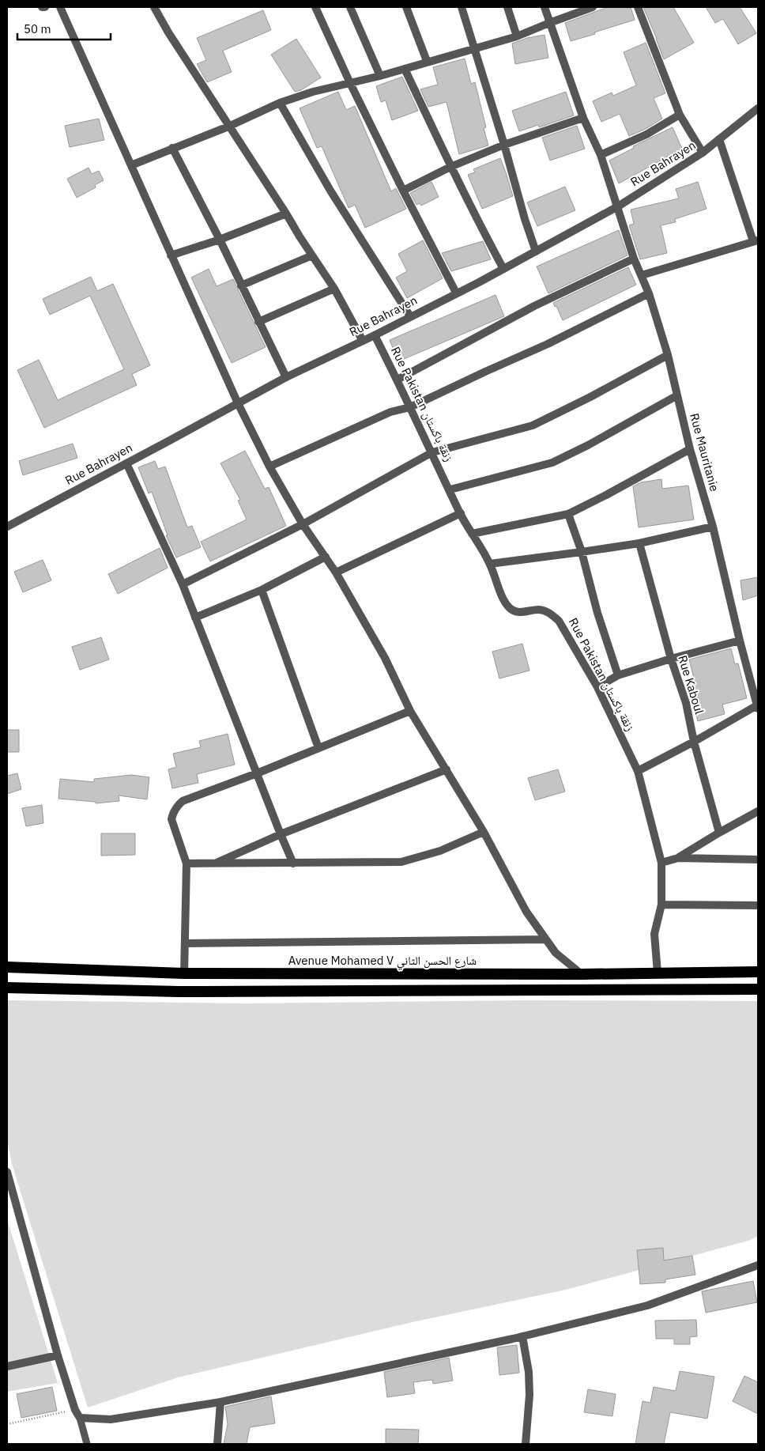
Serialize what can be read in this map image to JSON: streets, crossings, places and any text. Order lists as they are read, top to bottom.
{
  "streets": {
    "highway": ["Avenue Mohamed V شارع الحسن الثاني"],
    "street": [
      "Rue Bahrayen",
      "Rue Pakistan زنقة باكستان",
      "Rue Mauritanie",
      "Rue Kaboul"
    ]
  },
  "crossings": [
    ["Rue Bahrayen", "Rue Pakistan زنقة باكستان"],
    ["Rue Bahrayen", "Rue Mauritanie"],
    ["Rue Pakistan زنقة باكستان", "Avenue Mohamed V شارع الحسن الثاني"]
  ],
  "scale_bar": "50 m"
}
